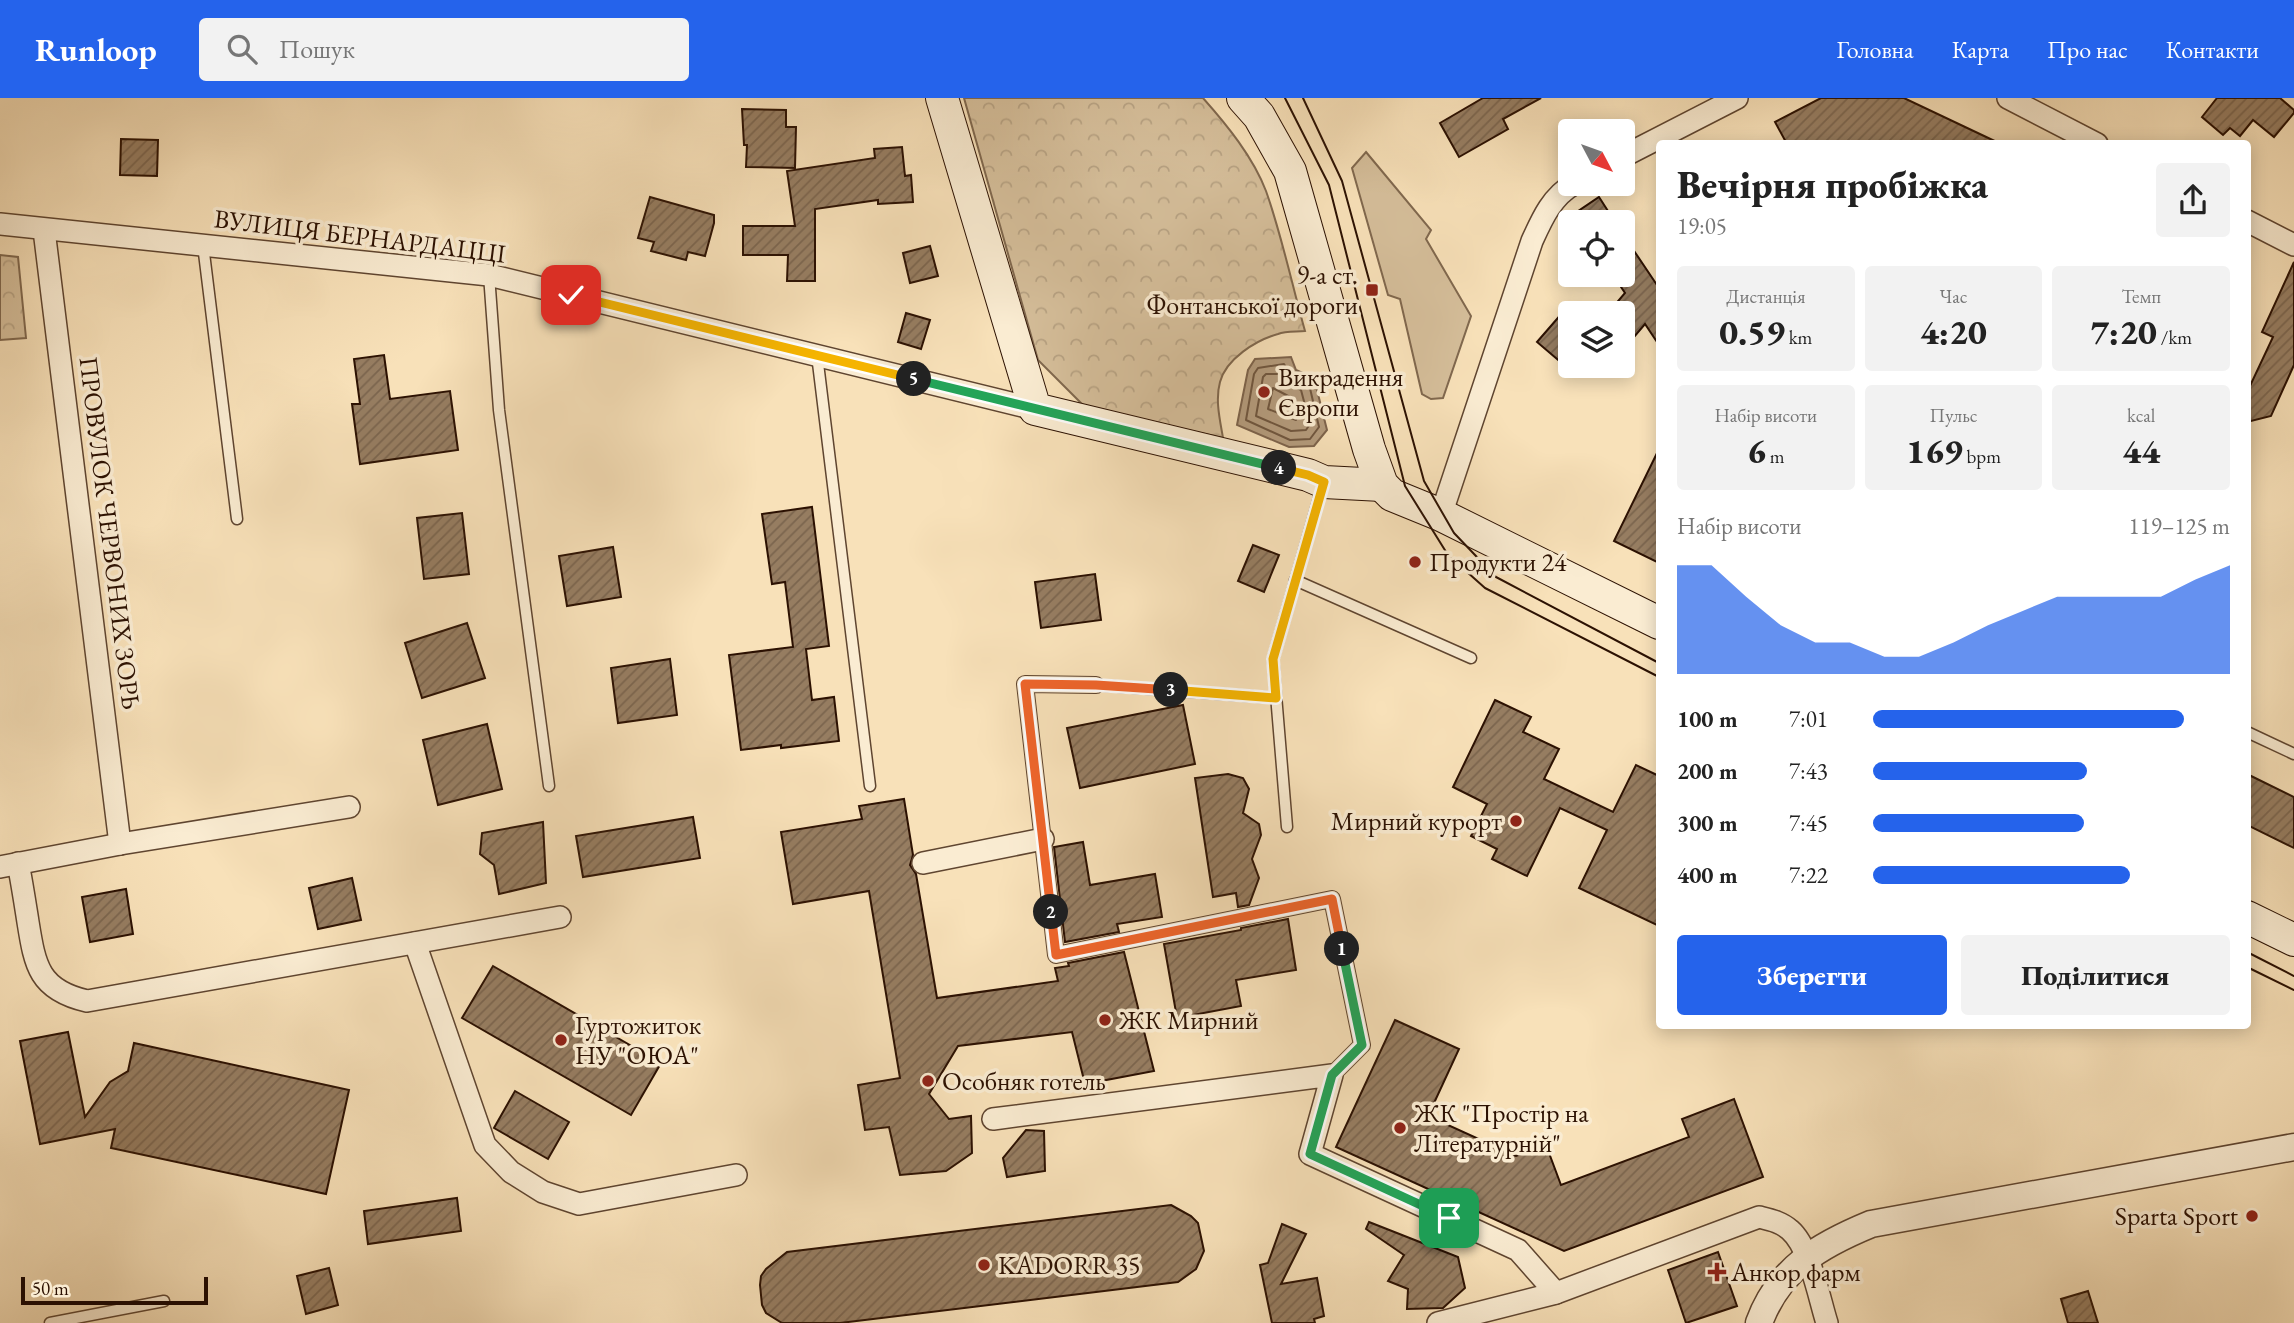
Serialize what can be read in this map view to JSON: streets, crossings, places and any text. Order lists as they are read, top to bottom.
{
  "streets": {
    "street": ["ВУЛИЦЯ БЕРНАРДАЦЦІ", "ПРОВУЛОК ЧЕРВОНИХ ЗОРЬ"]
  },
  "crossings": [
    ["ВУЛИЦЯ БЕРНАРДАЦЦІ", "ПРОВУЛОК ЧЕРВОНИХ ЗОРЬ"]
  ],
  "places": {
    "transit": ["9-а ст. Фонтанської дороги"],
    "other": [
      "Викрадення Європи",
      "Продукти 24",
      "Мирний курорт",
      "ЖК Мирний",
      "Гуртожиток НУ \"ОЮА\"",
      "Особняк готель",
      "ЖК \"Простір на Літературній\"",
      "Sparta Sport",
      "KADORR 35"
    ],
    "health": ["Анкор фарм"]
  },
  "scale_bar": "50 m",
  "north": "bottom right",
  "page": {
    "header": "Runloop",
    "search": "Пошук",
    "nav": [
      "Головна",
      "Карта",
      "Про нас",
      "Контакти"
    ],
    "heading": ["Вечірня пробіжка", "19:05"],
    "stats": [
      ["Дистанція", "0.59 km"],
      ["Час", "4:20"],
      ["Темп", "7:20 /km"],
      ["Набір висоти", "6 m"],
      ["Пульс", "169 bpm"],
      ["kcal", "44"]
    ],
    "pins": [
      "5",
      "4",
      "3",
      "2",
      "1"
    ],
    "chart": ["Набір висоти", "119–125 m"],
    "list": [
      {
        "name": "100 m",
        "note": "7:01"
      },
      {
        "name": "200 m",
        "note": "7:43"
      },
      {
        "name": "300 m",
        "note": "7:45"
      },
      {
        "name": "400 m",
        "note": "7:22"
      }
    ],
    "buttons": ["Зберегти", "Поділитися"],
    "scale": "50 m"
  }
}
